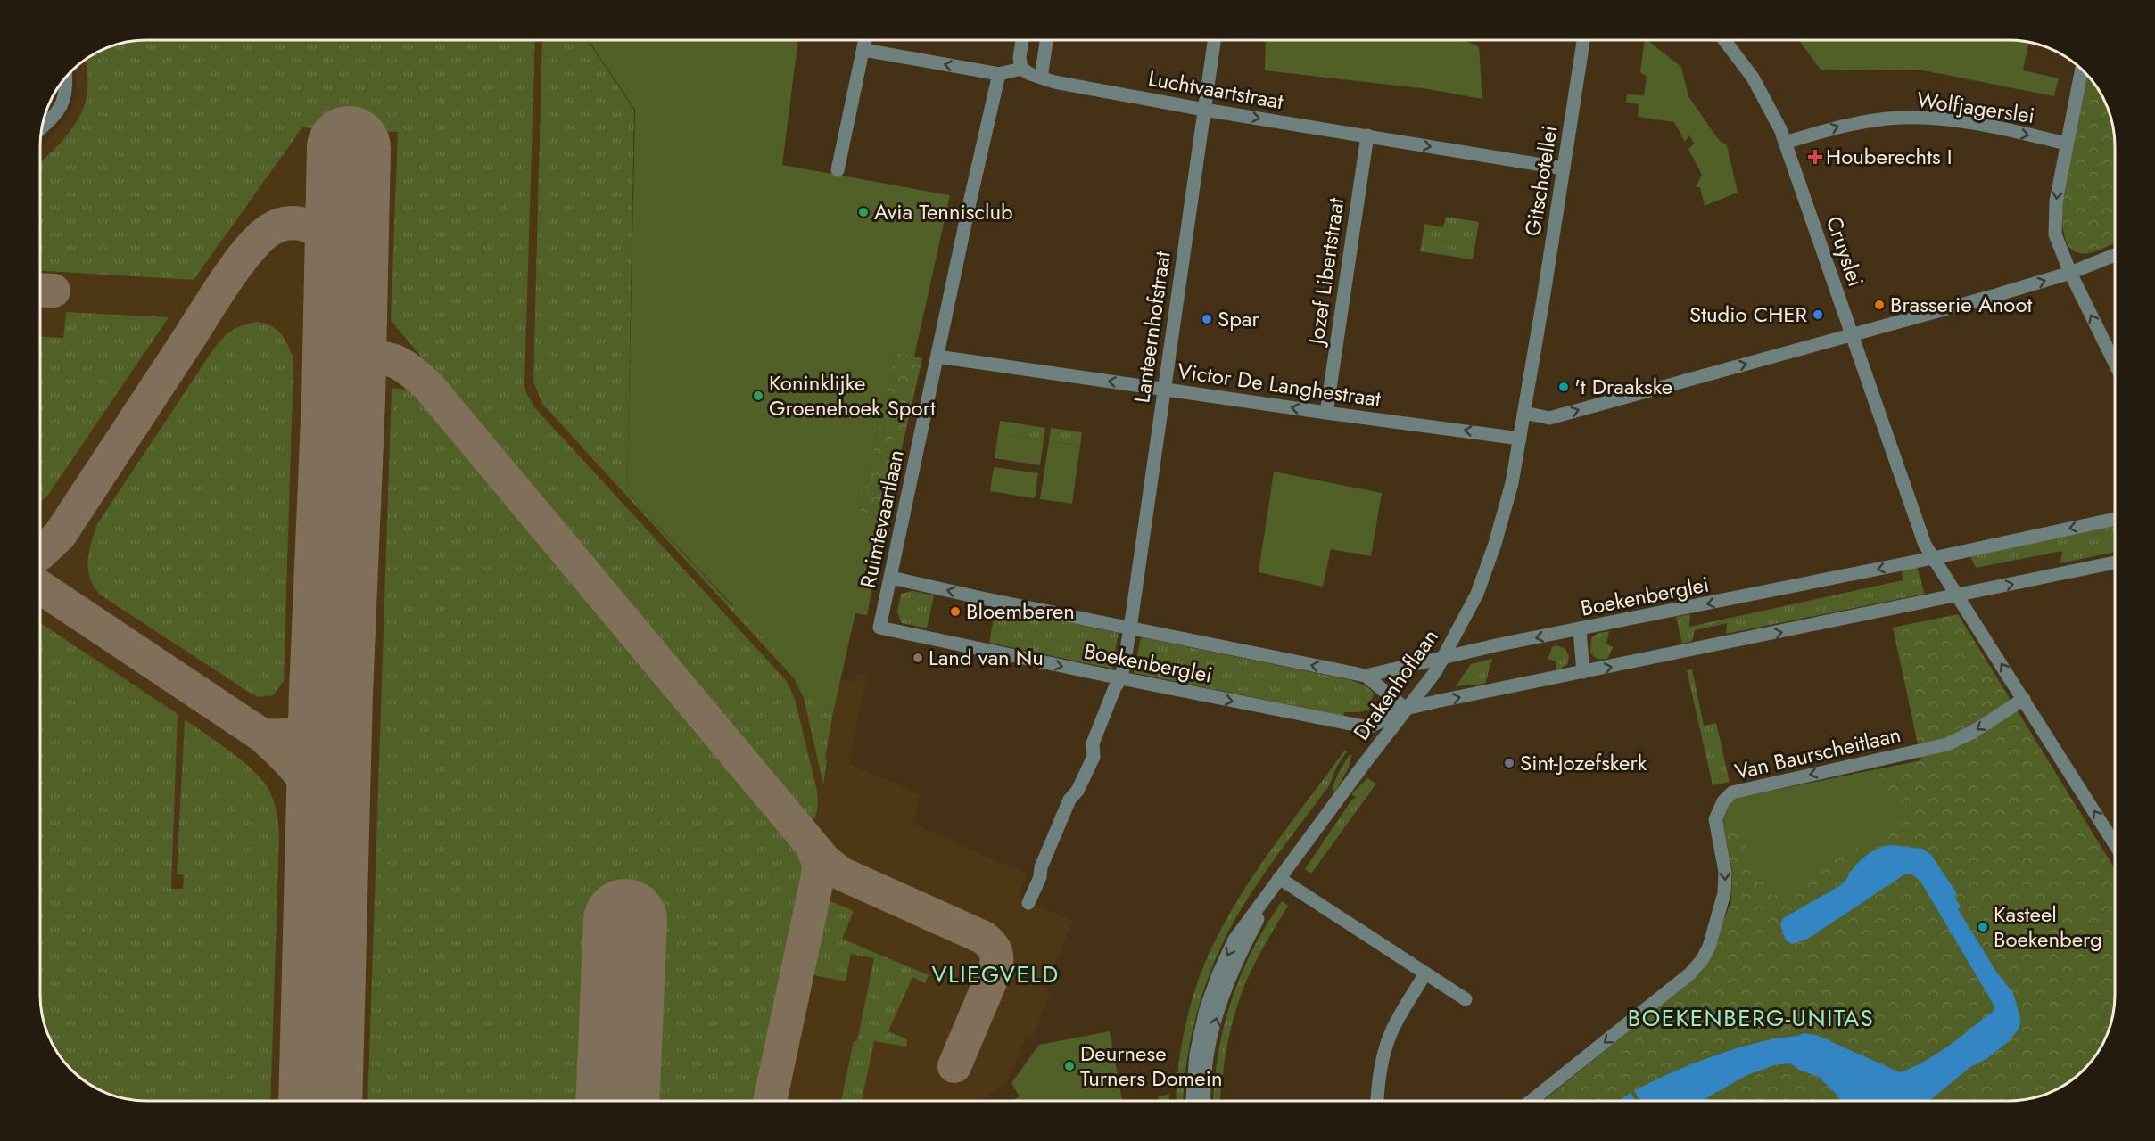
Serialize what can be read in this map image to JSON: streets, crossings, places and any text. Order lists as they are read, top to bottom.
{
  "streets": {
    "street": [
      "Luchtvaartstraat",
      "Wolfjagerslei",
      "Gitschotellei",
      "Cruyslei",
      "Jozef Libertstraat",
      "Lanteernhofstraat",
      "Victor De Langhestraat",
      "Ruimtevaartlaan",
      "Boekenberglei",
      "Drakenhoflaan",
      "Van Baurscheitlaan"
    ]
  },
  "crossings": [
    ["Luchtvaartstraat", "Gitschotellei"],
    ["Luchtvaartstraat", "Jozef Libertstraat"],
    ["Luchtvaartstraat", "Lanteernhofstraat"],
    ["Wolfjagerslei", "Cruyslei"],
    ["Gitschotellei", "Drakenhoflaan"],
    ["Cruyslei", "Boekenberglei"],
    ["Jozef Libertstraat", "Victor De Langhestraat"],
    ["Lanteernhofstraat", "Victor De Langhestraat"],
    ["Lanteernhofstraat", "Boekenberglei"],
    ["Victor De Langhestraat", "Ruimtevaartlaan"],
    ["Victor De Langhestraat", "Drakenhoflaan"],
    ["Ruimtevaartlaan", "Boekenberglei"],
    ["Boekenberglei", "Drakenhoflaan"]
  ],
  "one_way": [
    "Luchtvaartstraat",
    "Wolfjagerslei",
    "Victor De Langhestraat",
    "Van Baurscheitlaan"
  ],
  "districts": ["VLIEGVELD", "BOEKENBERG-UNITAS"],
  "places": {
    "health": ["Houberechts I"],
    "other": [
      "Avia Tennisclub",
      "Brasserie Anoot",
      "Studio CHER",
      "Spar",
      "'t Draakske",
      "Koninklijke Groenehoek Sport",
      "Bloemberen",
      "Land van Nu",
      "Sint-Jozefskerk",
      "Kasteel Boekenberg",
      "Deurnese Turners Domein"
    ]
  }
}
